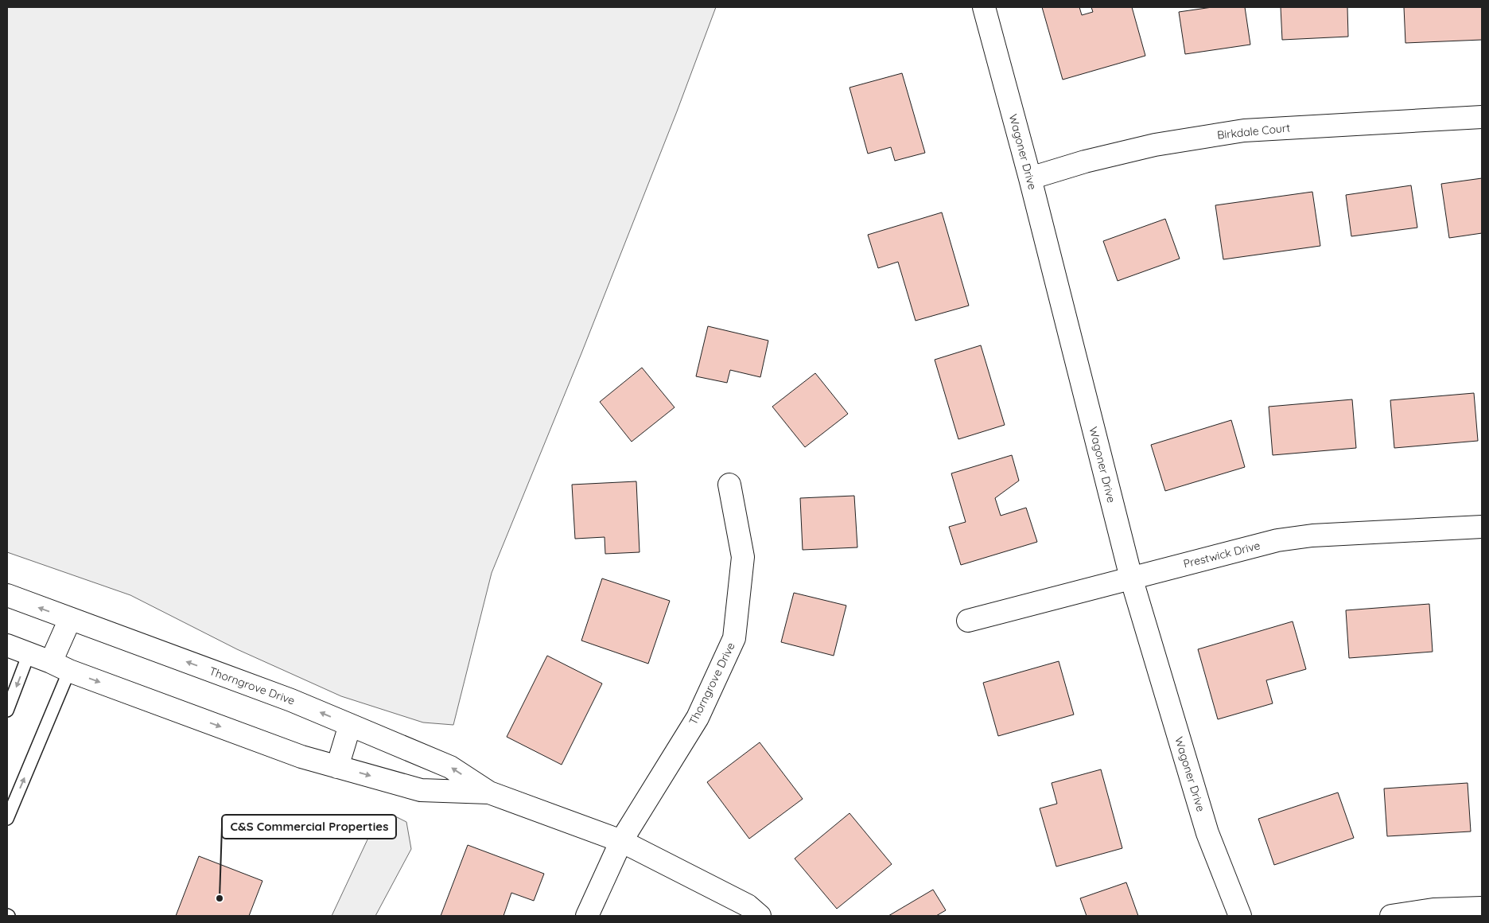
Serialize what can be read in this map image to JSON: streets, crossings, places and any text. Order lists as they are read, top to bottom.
{
  "streets": {
    "street": [
      "Birkdale Court",
      "Wagoner Drive",
      "Prestwick Drive",
      "Thorngrove Drive"
    ]
  },
  "crossings": [
    ["Birkdale Court", "Wagoner Drive"],
    ["Wagoner Drive", "Prestwick Drive"]
  ],
  "places": ["C&S Commercial Properties"]
}
